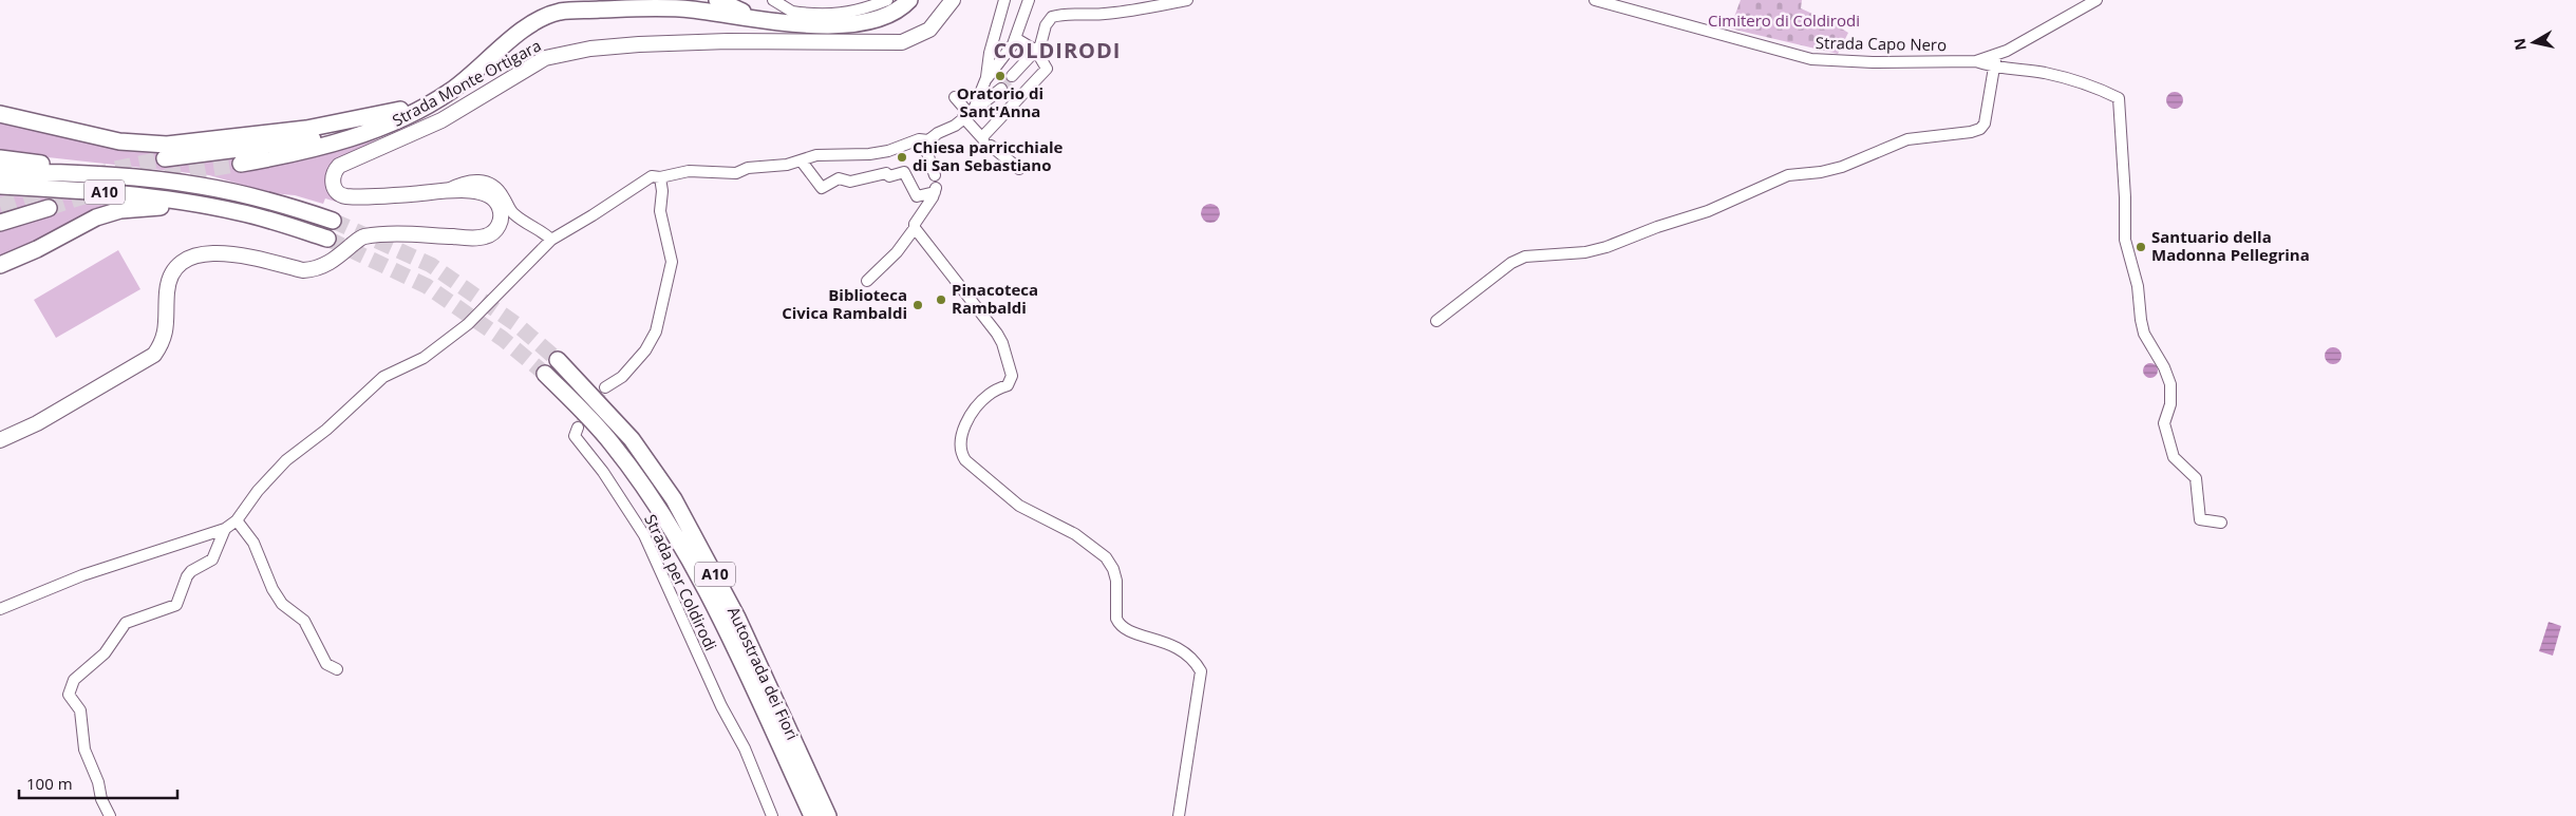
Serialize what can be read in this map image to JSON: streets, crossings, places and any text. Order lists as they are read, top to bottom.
{
  "streets": {
    "highway": ["A10", "Autostrada dei Fiori"],
    "main road": ["Strada Monte Ortigara"],
    "street": ["Strada Capo Nero", "Strada per Coldirodi"]
  },
  "districts": ["COLDIRODI"],
  "parks": ["Cimitero di Coldirodi"],
  "places": [
    "Oratorio di Sant'Anna",
    "Chiesa parricchiale di San Sebastiano",
    "Santuario della Madonna Pellegrina",
    "Pinacoteca Rambaldi",
    "Biblioteca Civica Rambaldi"
  ],
  "scale_bar": "100 m",
  "north": "left"
}
